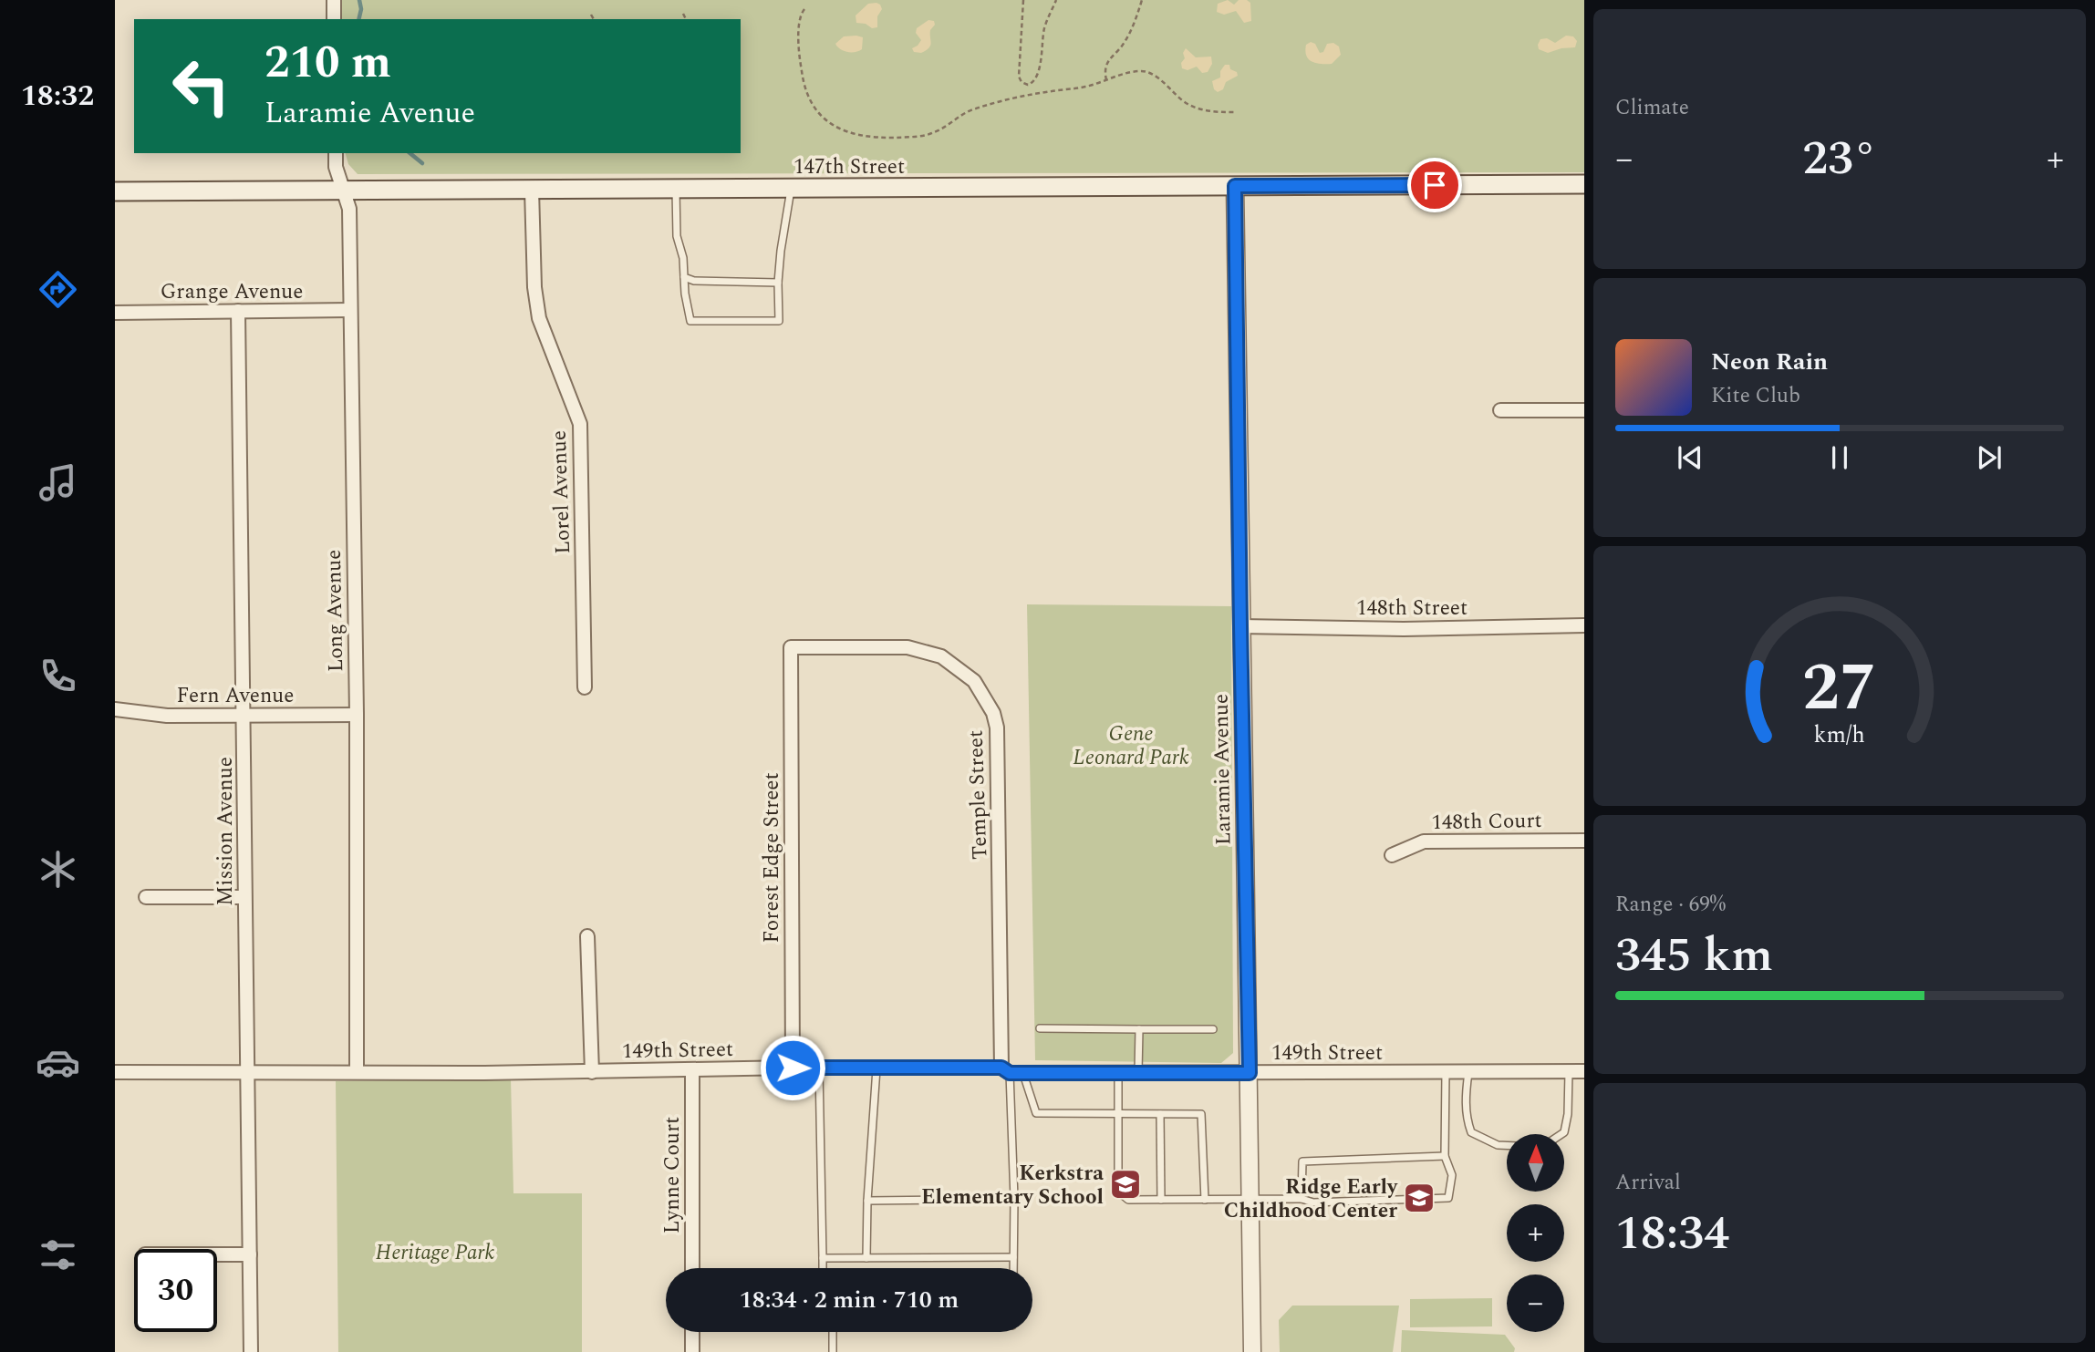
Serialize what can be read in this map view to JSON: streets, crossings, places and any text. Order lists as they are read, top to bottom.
{
  "streets": {
    "main road": ["147th Street"],
    "street": [
      "Grange Avenue",
      "Lorel Avenue",
      "148th Street",
      "Long Avenue",
      "Fern Avenue",
      "Laramie Avenue",
      "Temple Street",
      "148th Court",
      "Mission Avenue",
      "Forest Edge Street",
      "149th Street",
      "Lynne Court"
    ]
  },
  "crossings": [
    ["147th Street", "Lorel Avenue"],
    ["147th Street", "Long Avenue"],
    ["147th Street", "Laramie Avenue"],
    ["Grange Avenue", "Long Avenue"],
    ["Grange Avenue", "Mission Avenue"],
    ["148th Street", "Laramie Avenue"],
    ["Long Avenue", "Fern Avenue"],
    ["Long Avenue", "149th Street"],
    ["Fern Avenue", "Mission Avenue"],
    ["Laramie Avenue", "149th Street"],
    ["Temple Street", "Forest Edge Street"],
    ["Temple Street", "149th Street"],
    ["Mission Avenue", "149th Street"],
    ["Forest Edge Street", "149th Street"],
    ["149th Street", "Lynne Court"]
  ],
  "parks": ["Gene Leonard Park", "Heritage Park"],
  "places": {
    "school or university": ["Kerkstra Elementary School", "Ridge Early Childhood Center"]
  },
  "north": "top",
  "page": {
    "tabs": "18:32",
    "tile": [
      "Climate",
      ["Range · 69%", "345 km"],
      ["Arrival", "18:34"]
    ],
    "turn": ["210 m", "Laramie Avenue"],
    "heat": ["−", "23°", "+"],
    "song": ["Neon Rain", "Kite Club"],
    "map_buttons": ["+", "−"],
    "limit": "30",
    "trip": "18:34 · 2 min · 710 m",
    "gauge": ["27", "km/h"]
  }
}
